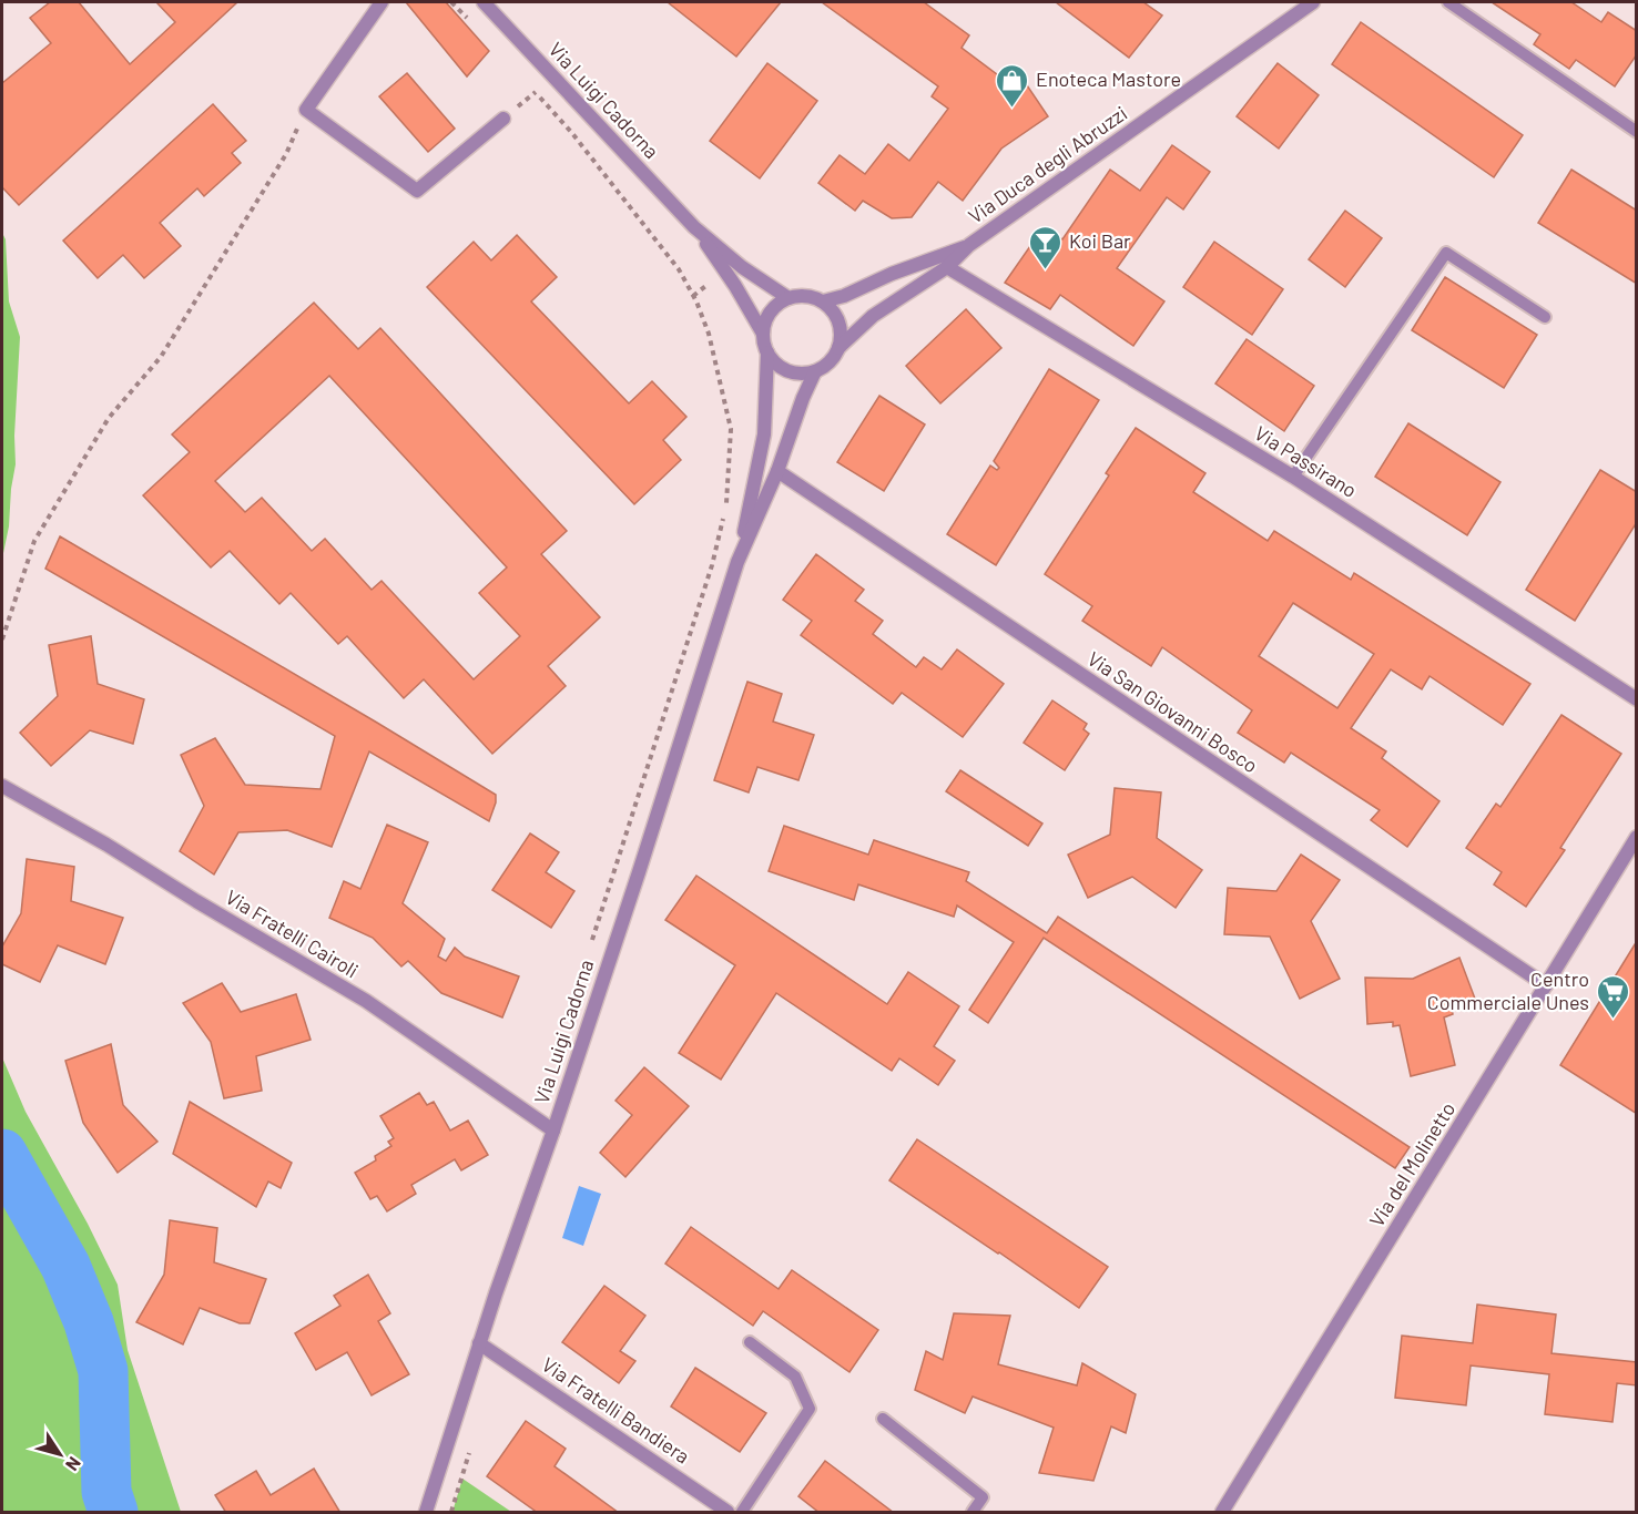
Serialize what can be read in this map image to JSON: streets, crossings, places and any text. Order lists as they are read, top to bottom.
{
  "streets": {
    "street": [
      "Via Luigi Cadorna",
      "Via Duca degli Abruzzi",
      "Via Passirano",
      "Via San Giovanni Bosco",
      "Via Fratelli Cairoli",
      "Via del Molinetto",
      "Via Fratelli Bandiera"
    ]
  },
  "crossings": [
    ["Via Luigi Cadorna", "Via Duca degli Abruzzi"],
    ["Via Luigi Cadorna", "Via San Giovanni Bosco"],
    ["Via Luigi Cadorna", "Via Fratelli Cairoli"],
    ["Via Luigi Cadorna", "Via Fratelli Bandiera"],
    ["Via Duca degli Abruzzi", "Via Passirano"],
    ["Via San Giovanni Bosco", "Via del Molinetto"]
  ],
  "places": {
    "shop": ["Enoteca Mastore"],
    "bar": ["Koi Bar"],
    "supermarket": ["Centro Commerciale Unes"]
  },
  "north": "bottom right"
}
